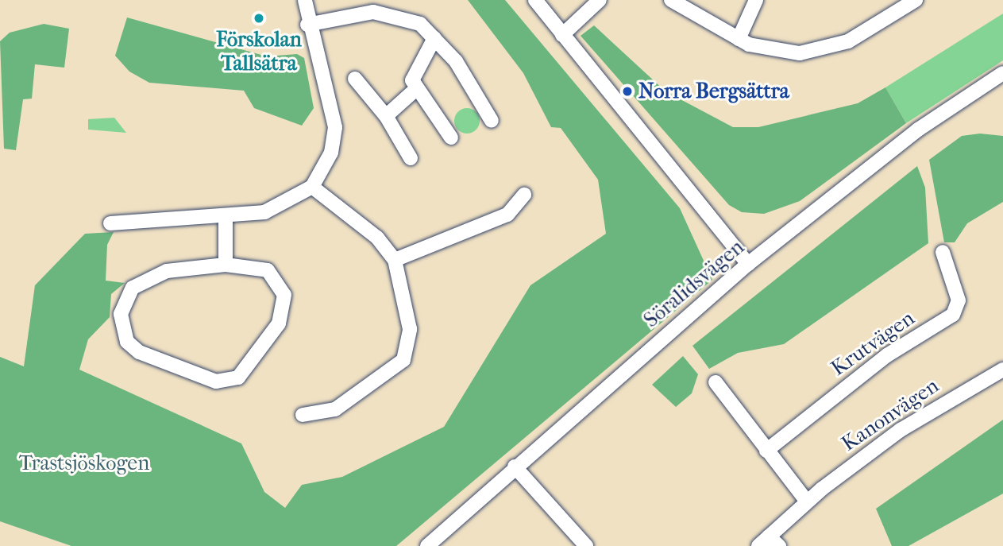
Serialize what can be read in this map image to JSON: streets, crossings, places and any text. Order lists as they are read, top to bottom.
{
  "streets": {
    "street": ["Söralidsvägen", "Krutvägen", "Kanonvägen"]
  },
  "parks": ["Trastsjöskogen"],
  "places": ["Förskolan Tallsätra", "Norra Bergsättra"]
}
